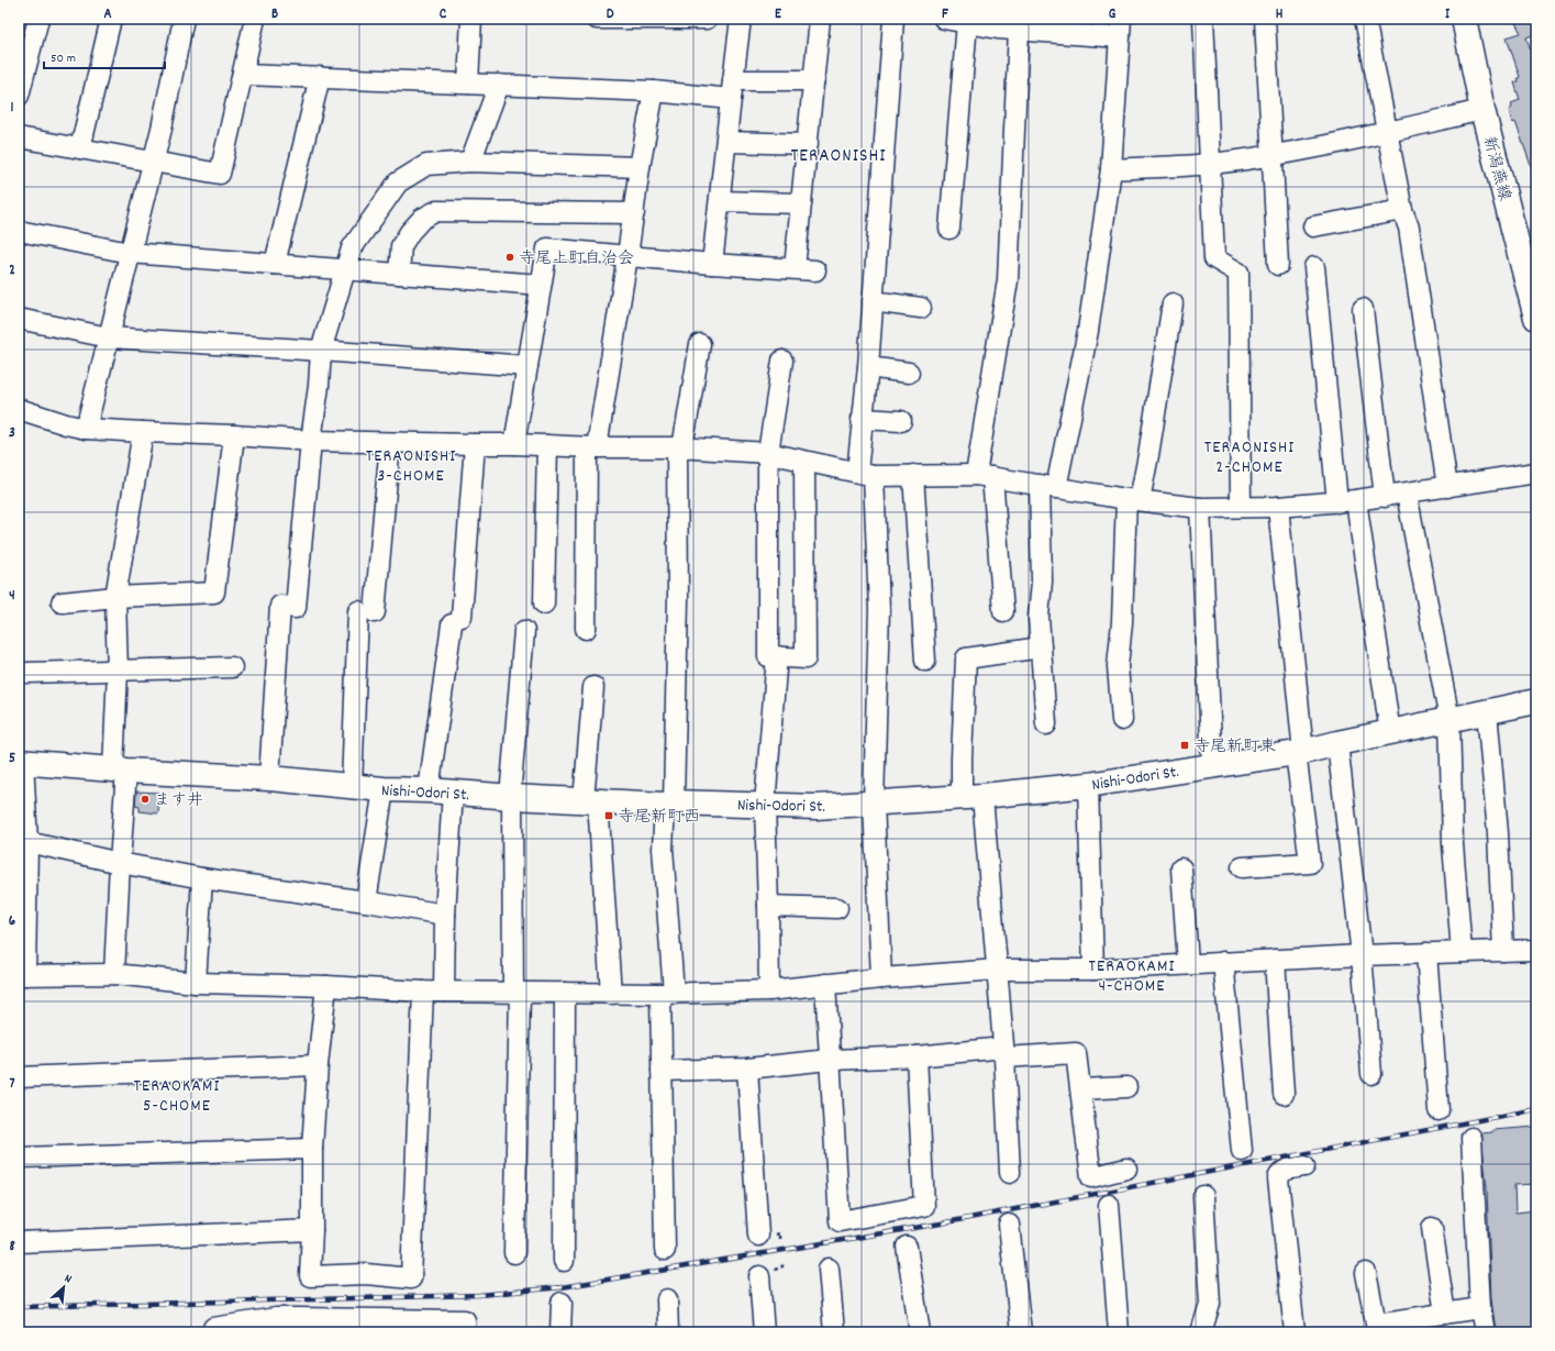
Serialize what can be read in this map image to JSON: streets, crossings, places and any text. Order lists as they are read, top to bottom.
{
  "streets": {
    "street": ["新潟燕線", "Nishi-Odori St."]
  },
  "districts": [
    "TERAONISHI",
    "TERAONISHI 2-CHOME",
    "TERAONISHI 3-CHOME",
    "TERAOKAMI 4-CHOME",
    "TERAOKAMI 5-CHOME"
  ],
  "places": {
    "other": ["寺尾上町自治会", "ます井"],
    "transit": ["寺尾新町東", "寺尾新町西"]
  },
  "scale_bar": "50 m",
  "north": "top right",
  "grid": {
    "columns": [
      "A",
      "B",
      "C",
      "D",
      "E",
      "F",
      "G",
      "H",
      "I"
    ],
    "rows": [
      "1",
      "2",
      "3",
      "4",
      "5",
      "6",
      "7",
      "8"
    ]
  }
}
